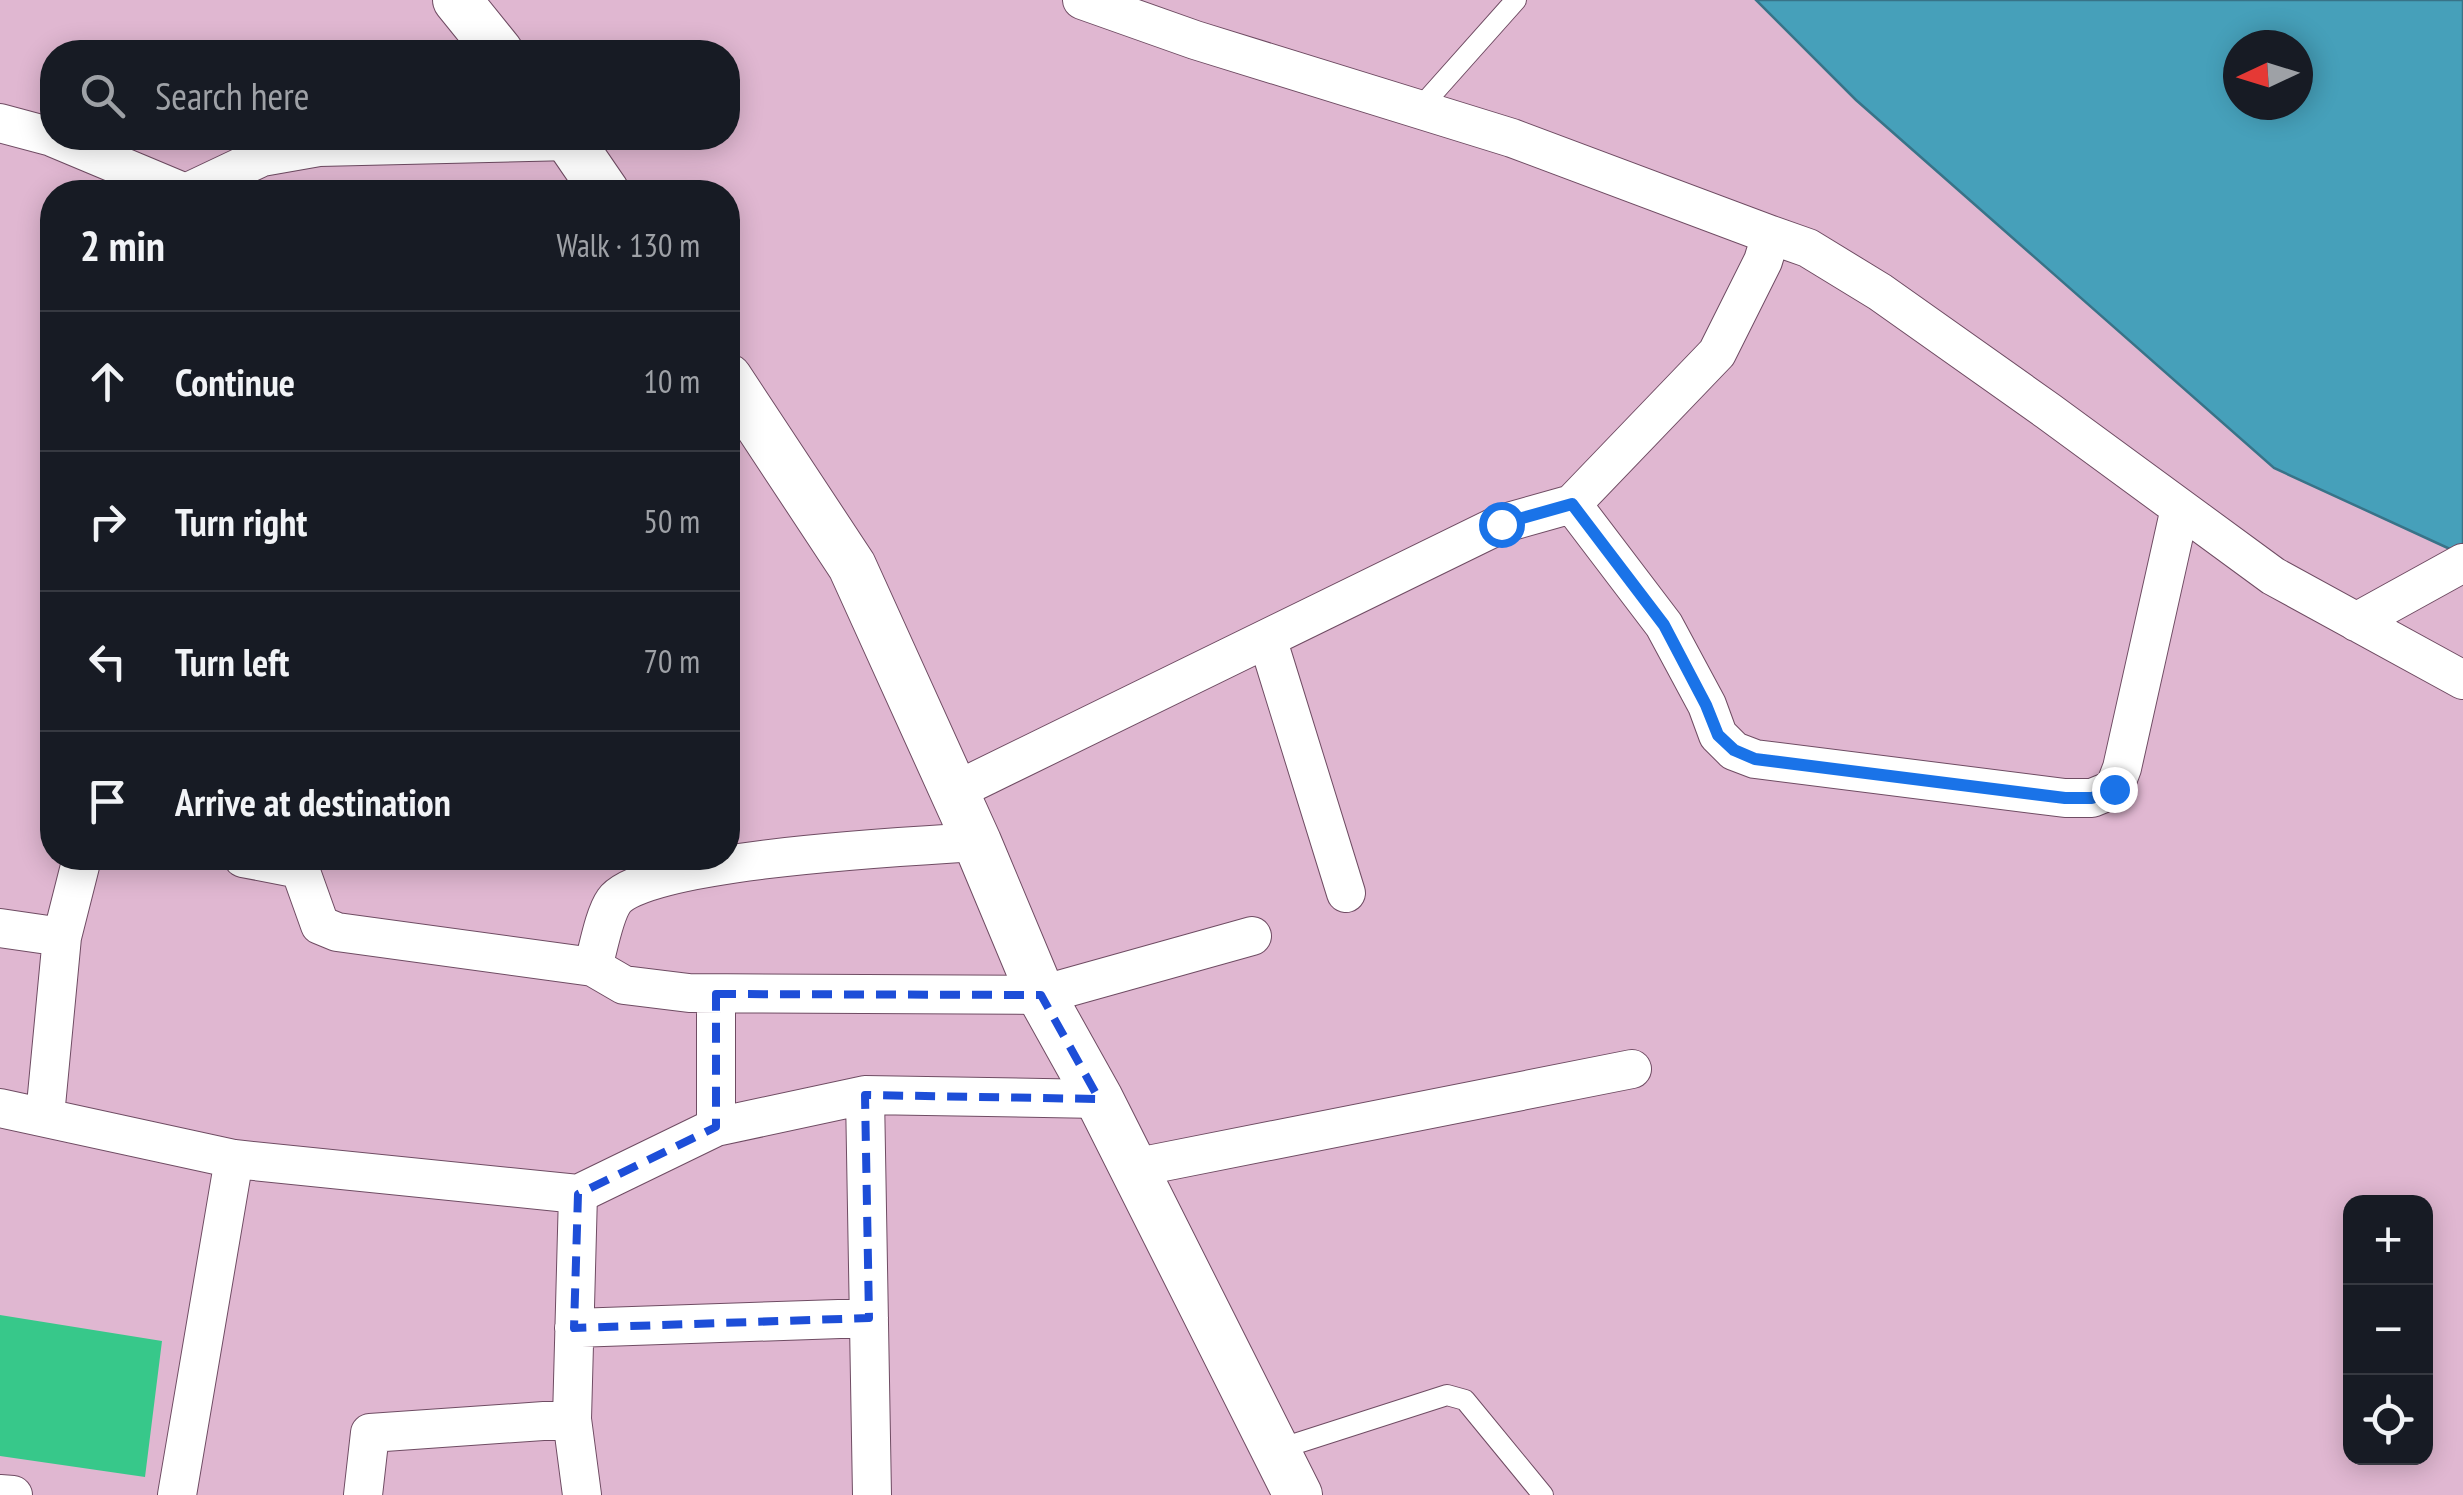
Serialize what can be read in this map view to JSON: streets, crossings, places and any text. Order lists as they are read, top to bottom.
{
  "north": "left",
  "page": {
    "search": "Search here",
    "heading": ["2 min", "Walk · 130 m"],
    "list": [
      ["Continue", "10 m"],
      ["Turn right", "50 m"],
      ["Turn left", "70 m"],
      "Arrive at destination"
    ],
    "map_buttons": ["+", "−"]
  }
}
